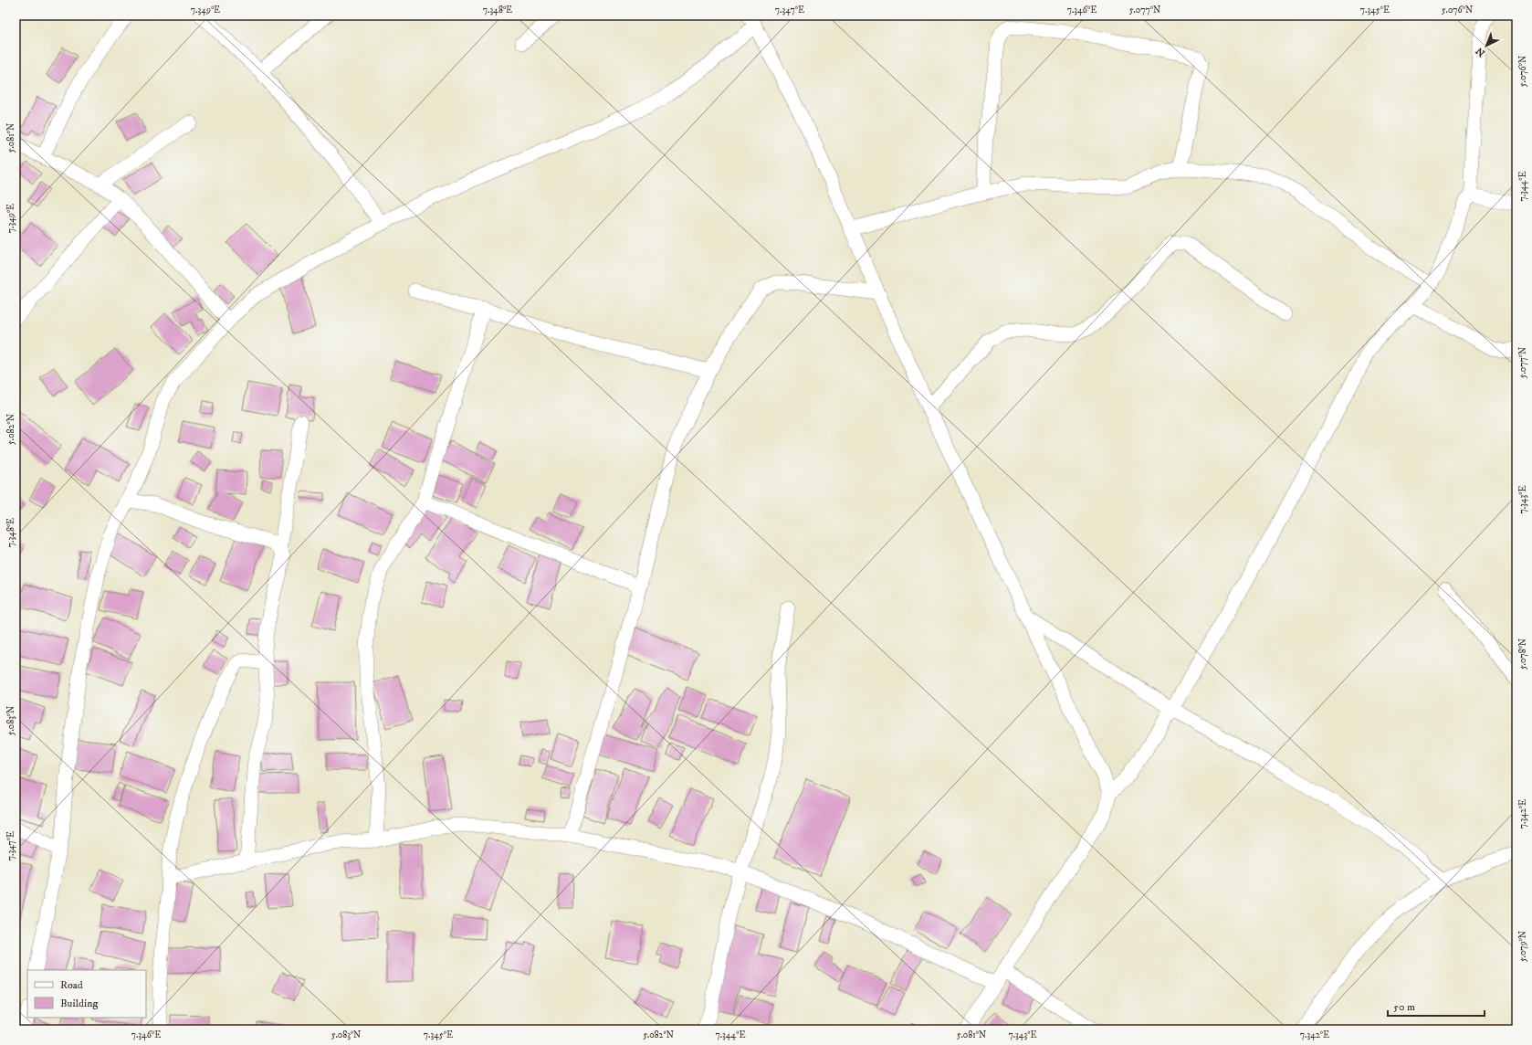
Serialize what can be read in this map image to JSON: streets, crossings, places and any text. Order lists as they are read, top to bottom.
{
  "legend": ["Road", "Building"],
  "scale_bar": "50 m",
  "north": "bottom left",
  "coordinates": [
    "7.349°E",
    "7.348°E",
    "7.347°E",
    "7.346°E",
    "5.077°N",
    "7.345°E",
    "5.076°N",
    "5.081°N",
    "7.344°E",
    "5.082°N",
    "7.343°E",
    "5.078°N",
    "5.083°N",
    "7.342°E",
    "5.079°N"
  ]
}
